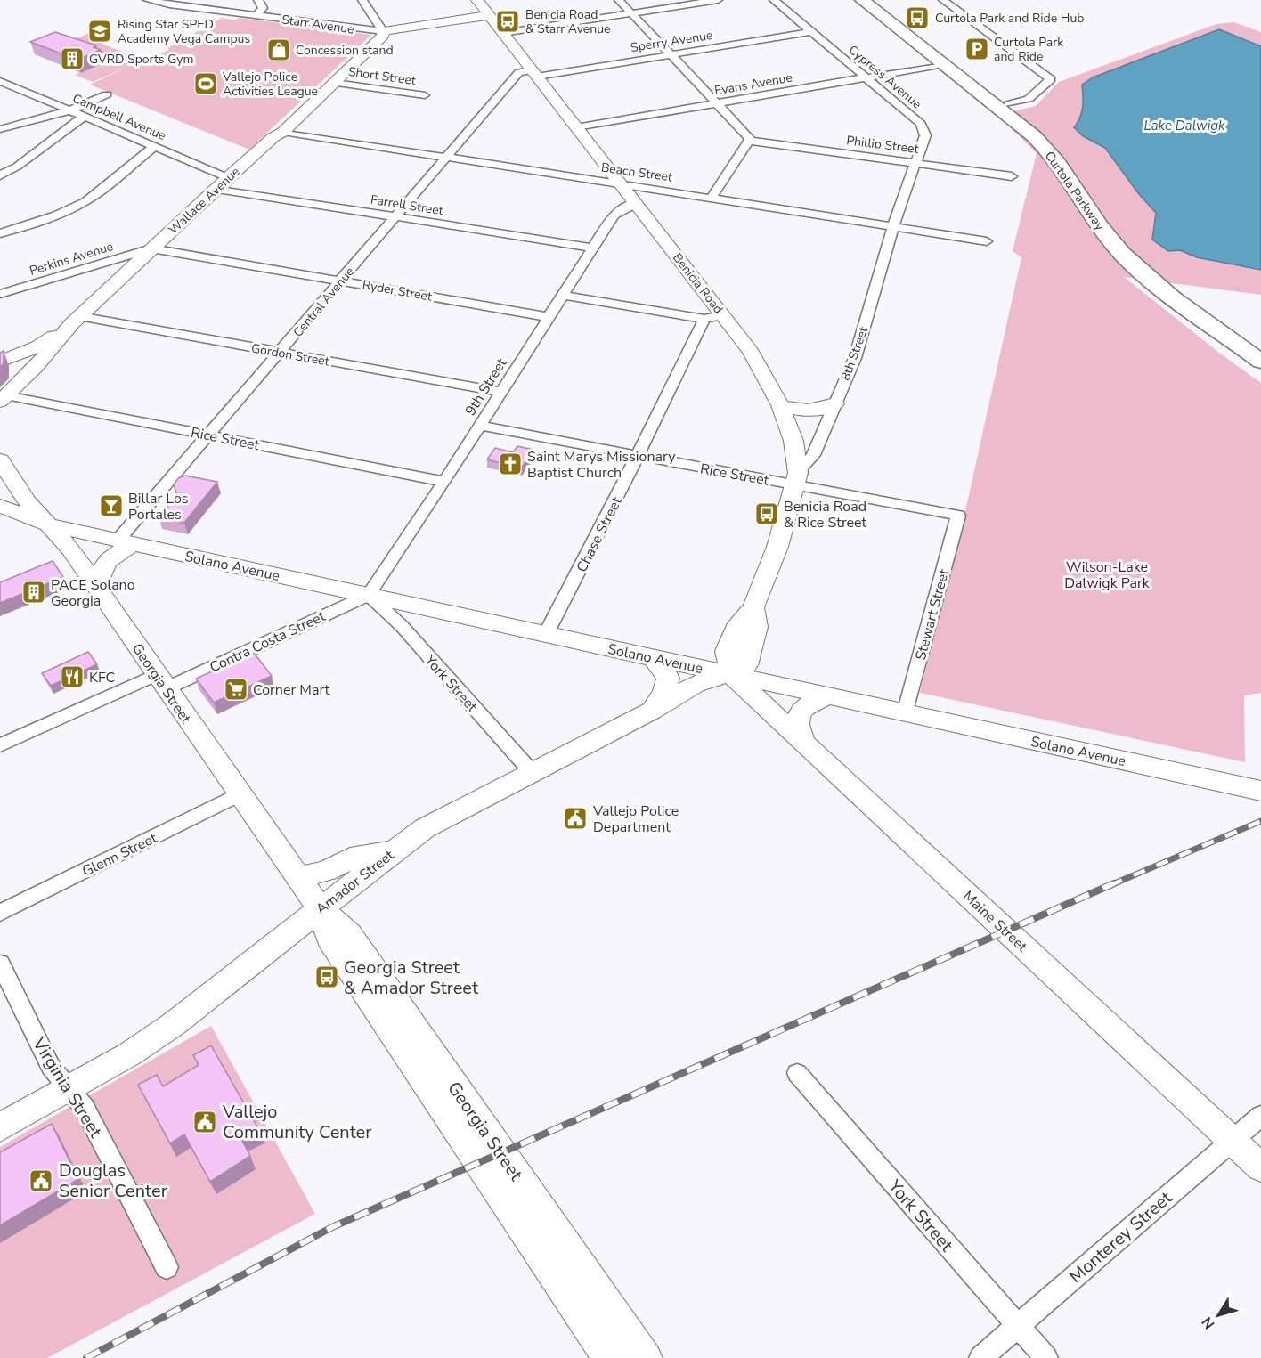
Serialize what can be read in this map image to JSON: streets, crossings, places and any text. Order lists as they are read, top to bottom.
{
  "streets": {
    "main road": [
      "Starr Avenue",
      "Curtola Parkway",
      "Wallace Avenue",
      "Benicia Road",
      "Solano Avenue",
      "Georgia Street",
      "Amador Street",
      "Maine Street"
    ],
    "street": [
      "Sperry Avenue",
      "Short Street",
      "Cypress Avenue",
      "Evans Avenue",
      "Campbell Avenue",
      "Phillip Street",
      "Beach Street",
      "Farrell Street",
      "Perkins Avenue",
      "Ryder Street",
      "Central Avenue",
      "8th Street",
      "Gordon Street",
      "9th Street",
      "Rice Street",
      "Chase Street",
      "Stewart Street",
      "Contra Costa Street",
      "York Street",
      "Glenn Street",
      "Virginia Street",
      "Monterey Street"
    ]
  },
  "crossings": [
    ["Starr Avenue", "Wallace Avenue"],
    ["Starr Avenue", "Benicia Road"],
    ["Sperry Avenue", "Cypress Avenue"],
    ["Sperry Avenue", "Benicia Road"],
    ["Sperry Avenue", "Central Avenue"],
    ["Short Street", "Wallace Avenue"],
    ["Cypress Avenue", "Evans Avenue"],
    ["Cypress Avenue", "Phillip Street"],
    ["Cypress Avenue", "Beach Street"],
    ["Cypress Avenue", "8th Street"],
    ["Evans Avenue", "Benicia Road"],
    ["Campbell Avenue", "Wallace Avenue"],
    ["Beach Street", "Wallace Avenue"],
    ["Beach Street", "Benicia Road"],
    ["Beach Street", "Central Avenue"],
    ["Beach Street", "8th Street"],
    ["Wallace Avenue", "Farrell Street"],
    ["Wallace Avenue", "Perkins Avenue"],
    ["Wallace Avenue", "Ryder Street"],
    ["Wallace Avenue", "Gordon Street"],
    ["Wallace Avenue", "Rice Street"],
    ["Farrell Street", "Central Avenue"],
    ["Farrell Street", "9th Street"],
    ["Perkins Avenue", "Ryder Street"],
    ["Benicia Road", "Central Avenue"],
    ["Benicia Road", "8th Street"],
    ["Benicia Road", "9th Street"],
    ["Benicia Road", "Rice Street"],
    ["Benicia Road", "Solano Avenue"],
    ["Benicia Road", "Amador Street"],
    ["Benicia Road", "Maine Street"],
    ["Ryder Street", "Central Avenue"],
    ["Ryder Street", "9th Street"],
    ["Central Avenue", "Gordon Street"],
    ["Central Avenue", "Rice Street"],
    ["Central Avenue", "Solano Avenue"],
    ["8th Street", "Rice Street"],
    ["Gordon Street", "9th Street"],
    ["9th Street", "Rice Street"],
    ["9th Street", "Solano Avenue"],
    ["9th Street", "Contra Costa Street"],
    ["9th Street", "York Street"],
    ["Rice Street", "Chase Street"],
    ["Rice Street", "Stewart Street"],
    ["Chase Street", "Solano Avenue"],
    ["Solano Avenue", "Stewart Street"],
    ["Solano Avenue", "Contra Costa Street"],
    ["Solano Avenue", "Georgia Street"],
    ["Solano Avenue", "York Street"],
    ["Solano Avenue", "Amador Street"],
    ["Solano Avenue", "Maine Street"],
    ["Contra Costa Street", "Georgia Street"],
    ["Contra Costa Street", "York Street"],
    ["Georgia Street", "Glenn Street"],
    ["Georgia Street", "Amador Street"],
    ["York Street", "Amador Street"],
    ["York Street", "Monterey Street"],
    ["Amador Street", "Maine Street"],
    ["Amador Street", "Virginia Street"],
    ["Maine Street", "Monterey Street"]
  ],
  "water": ["Lake Dalwigk"],
  "parks": ["Wilson-Lake Dalwigk Park"],
  "places": {
    "bus stop": [
      "Curtola Park and Ride Hub",
      "Benicia Road & Starr Avenue",
      "Benicia Road & Rice Street",
      "Georgia Street & Amador Street"
    ],
    "school or university": ["Rising Star SPED Academy Vega Campus"],
    "parking": ["Curtola Park and Ride"],
    "shop": ["Concession stand"],
    "building": ["GVRD Sports Gym", "PACE Solano Georgia"],
    "sports": ["Vallejo Police Activities League"],
    "church": ["Saint Marys Missionary Baptist Church"],
    "bar": ["Billar Los Portales"],
    "restaurant": ["KFC"],
    "supermarket": ["Corner Mart"],
    "public building": ["Vallejo Police Department", "Vallejo Community Center", "Douglas Senior Center"]
  },
  "north": "bottom left"
}
